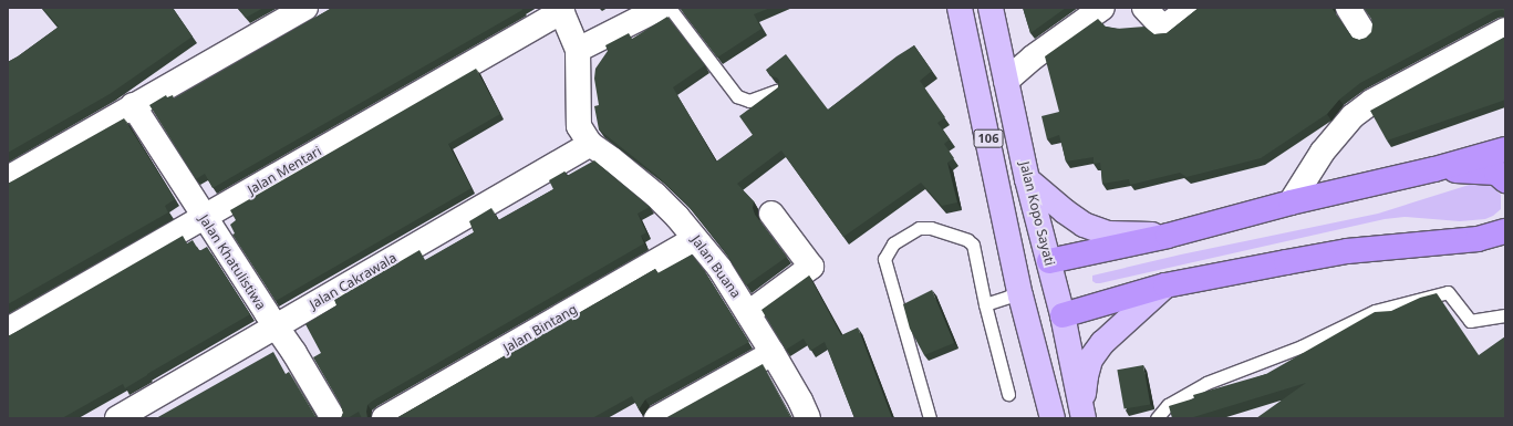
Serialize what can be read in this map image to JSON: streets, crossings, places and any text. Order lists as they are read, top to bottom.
{
  "streets": {
    "main road": ["106", "Jalan Kopo Sayati"],
    "street": [
      "Jalan Mentari",
      "Jalan Khatulistiwa",
      "Jalan Buana",
      "Jalan Cakrawala",
      "Jalan Bintang"
    ]
  },
  "crossings": [
    ["Jalan Mentari", "Jalan Khatulistiwa"],
    ["Jalan Khatulistiwa", "Jalan Cakrawala"],
    ["Jalan Buana", "Jalan Cakrawala"],
    ["Jalan Buana", "Jalan Bintang"]
  ]
}
